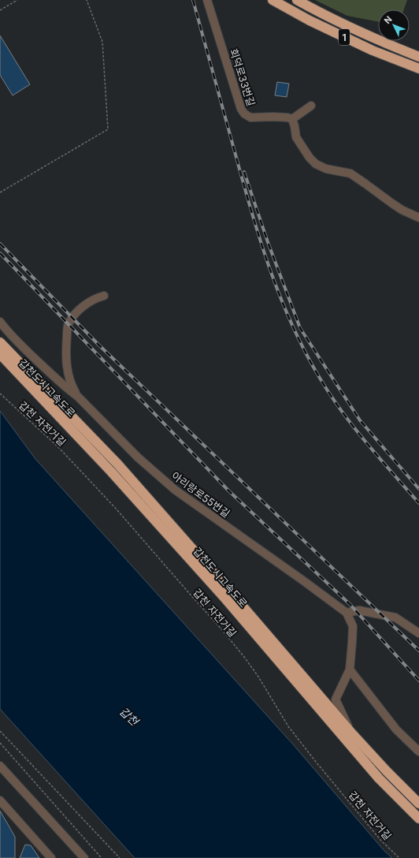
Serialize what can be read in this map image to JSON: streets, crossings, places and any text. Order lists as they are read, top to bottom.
{
  "streets": {
    "highway": ["1", "갑천도시고속도로"],
    "street": ["회덕로33번길", "아리랑로55번길"],
    "path": ["갑천 자전거길"]
  },
  "water": ["갑천"],
  "north": "top left"
}
